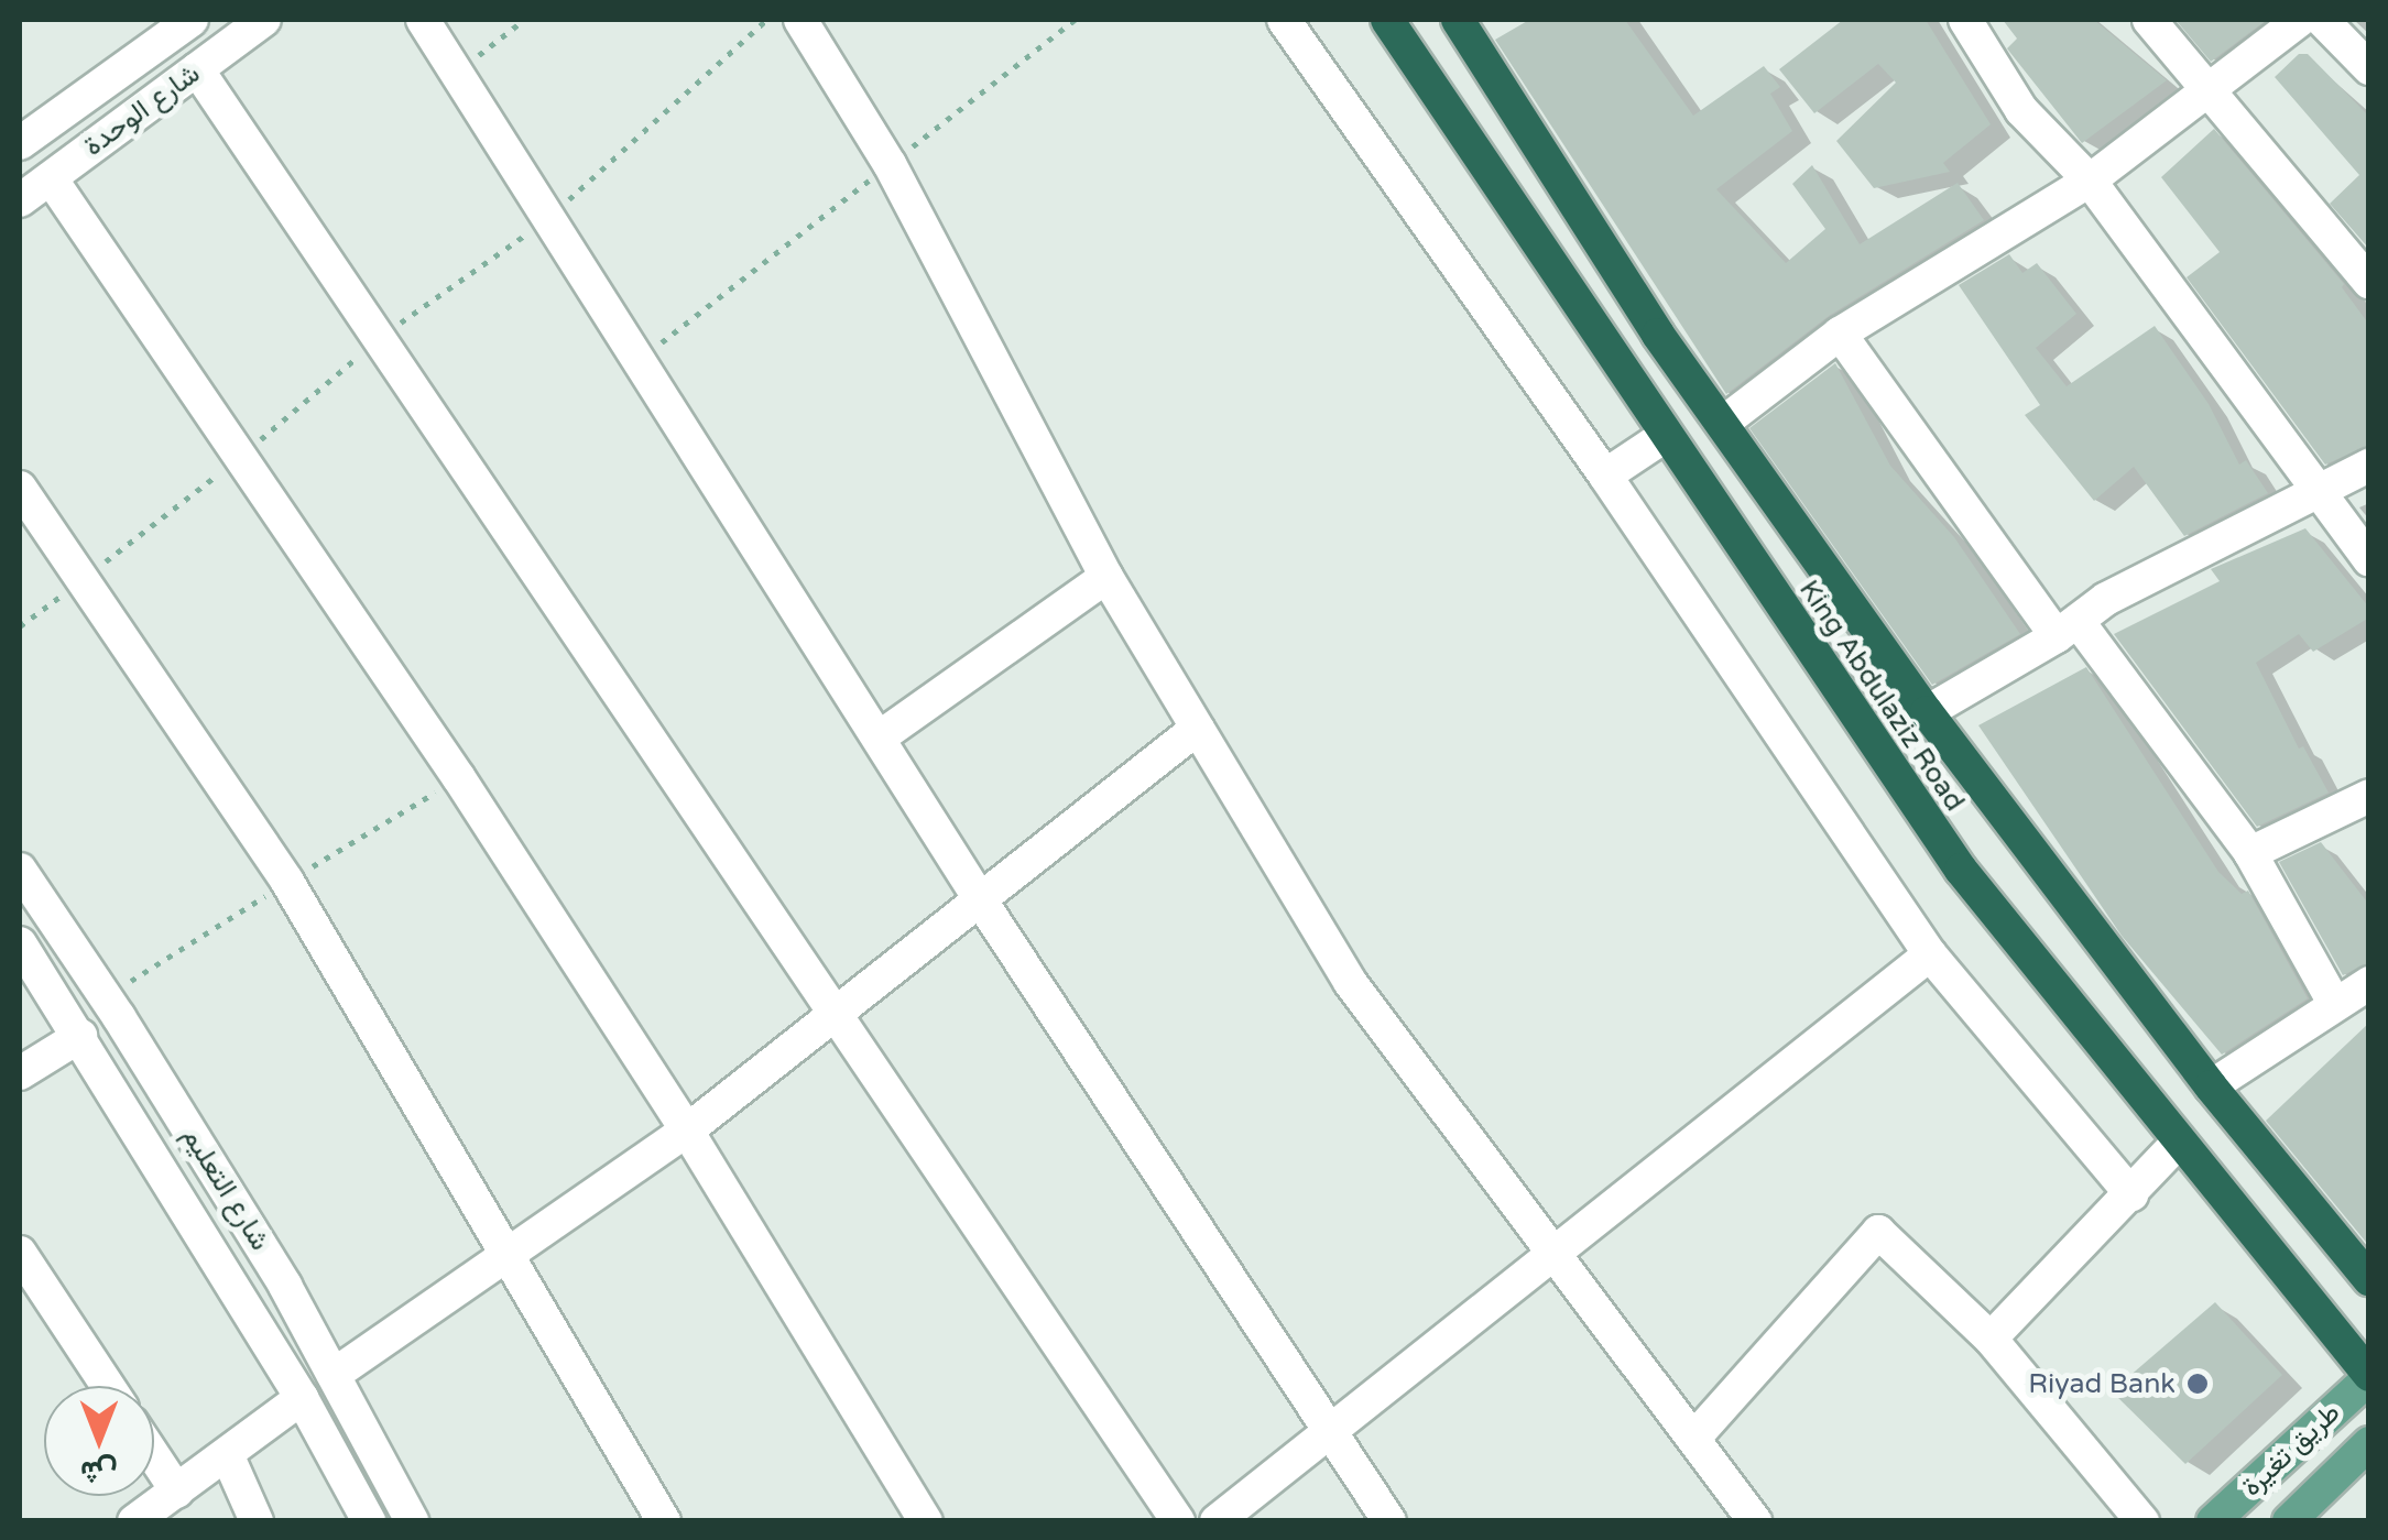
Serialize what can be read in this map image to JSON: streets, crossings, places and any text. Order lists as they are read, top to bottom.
{
  "streets": {
    "highway": ["King Abdulaziz Road"],
    "main road": ["طريق تغيرة"],
    "street": ["شارع الوحدة", "شارع التعليم"]
  },
  "crossings": [
    ["King Abdulaziz Road", "طريق تغيرة"]
  ],
  "places": ["Riyad Bank"],
  "north": "bottom"
}
